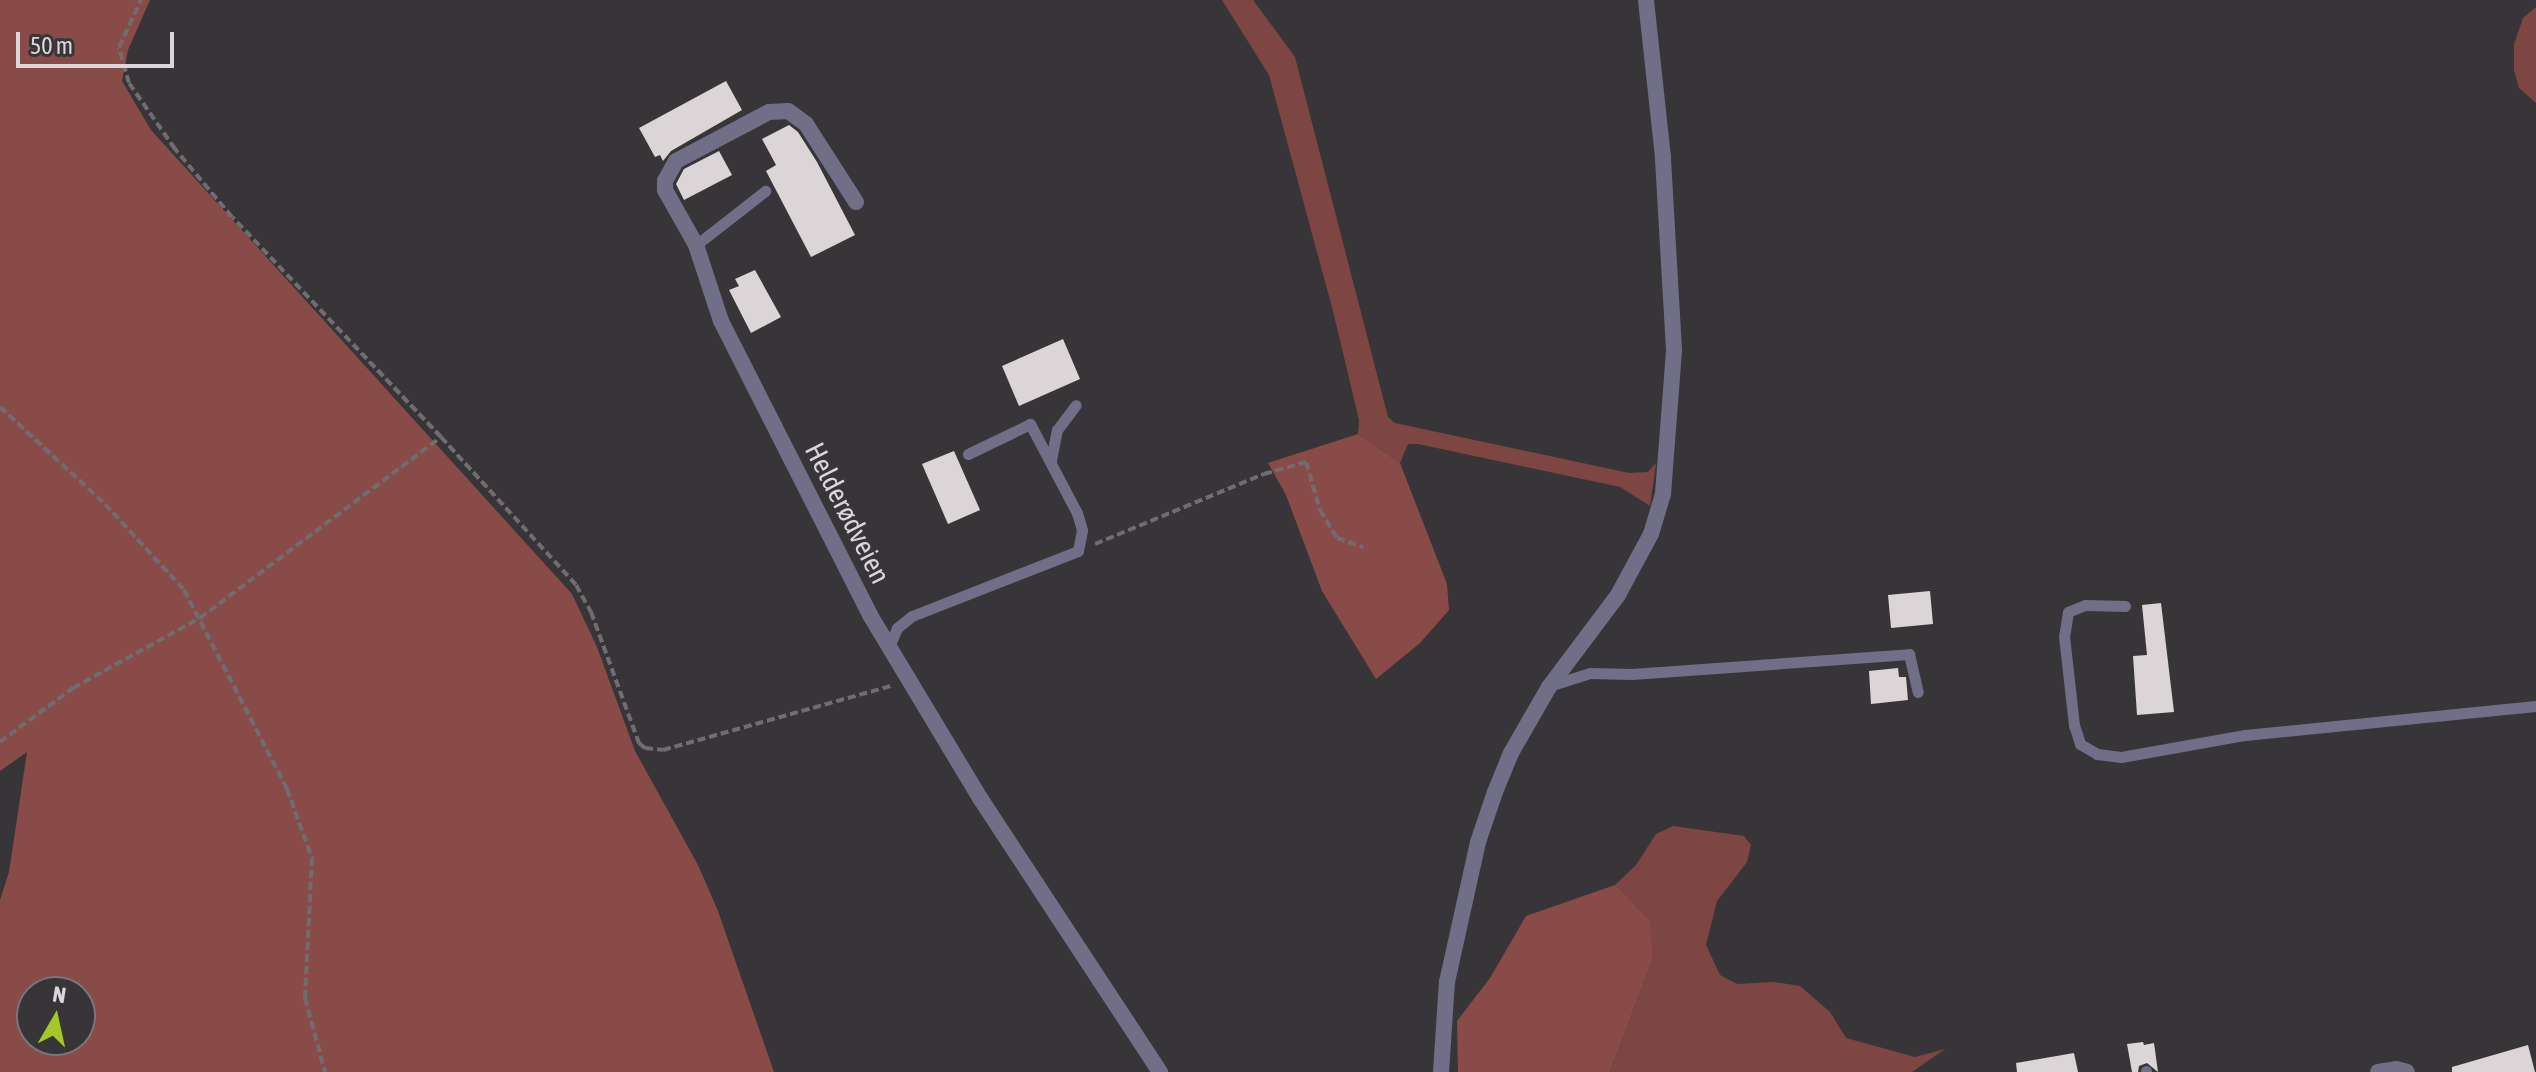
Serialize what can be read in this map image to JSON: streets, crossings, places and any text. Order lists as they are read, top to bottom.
{
  "streets": {
    "street": ["Helderødveien"]
  },
  "scale_bar": "50 m",
  "north": "top"
}
